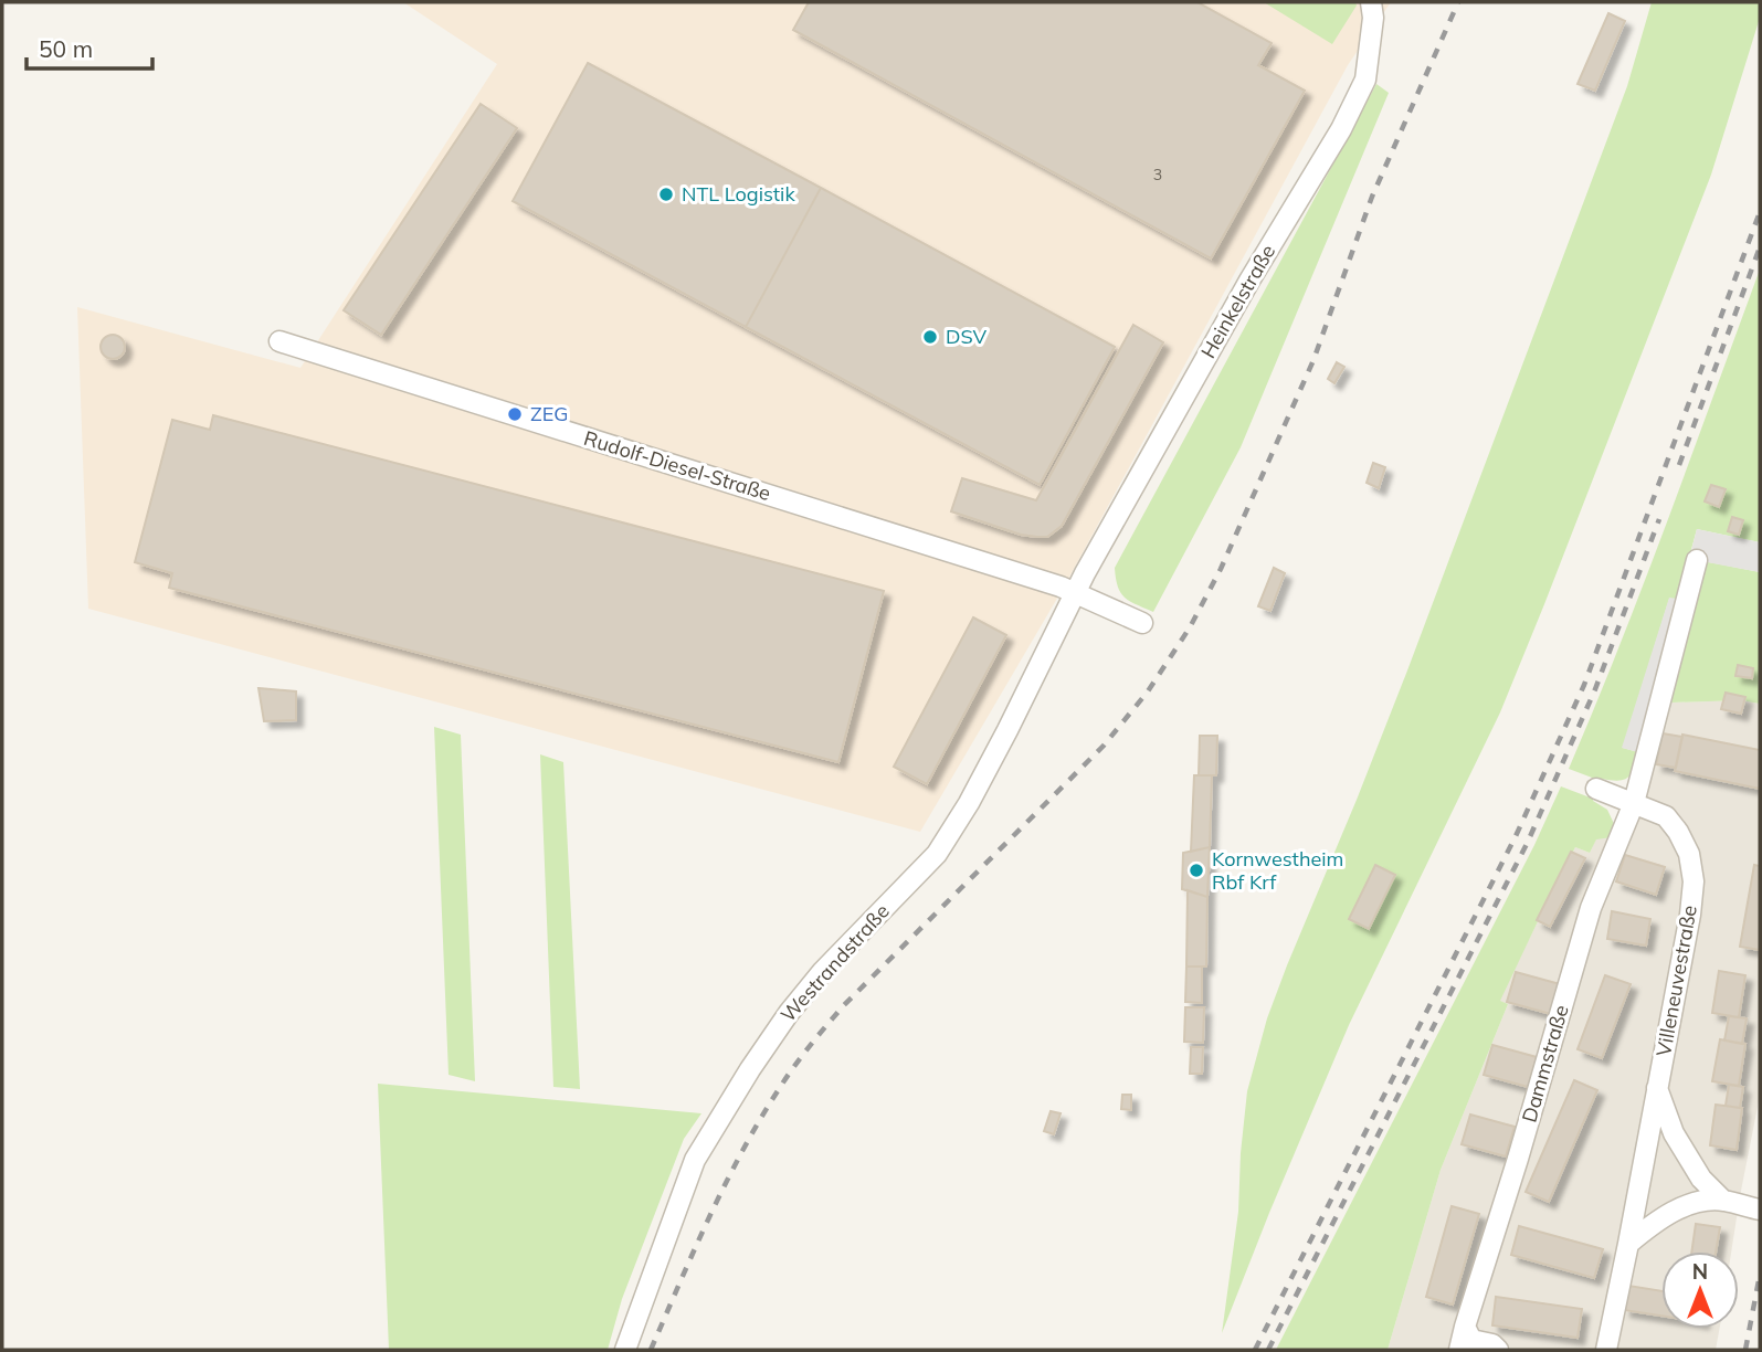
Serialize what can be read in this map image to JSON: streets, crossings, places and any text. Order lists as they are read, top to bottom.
{
  "streets": {
    "street": [
      "Heinkelstraße",
      "Rudolf-Diesel-Straße",
      "Westrandstraße",
      "Villeneuvestraße",
      "Dammstraße"
    ]
  },
  "crossings": [
    ["Heinkelstraße", "Rudolf-Diesel-Straße"],
    ["Heinkelstraße", "Westrandstraße"],
    ["Rudolf-Diesel-Straße", "Westrandstraße"],
    ["Villeneuvestraße", "Dammstraße"]
  ],
  "places": [
    "NTL Logistik",
    "DSV",
    "ZEG",
    "Kornwestheim Rbf Krf"
  ],
  "house_numbers": ["3"],
  "scale_bar": "50 m",
  "north": "top"
}
